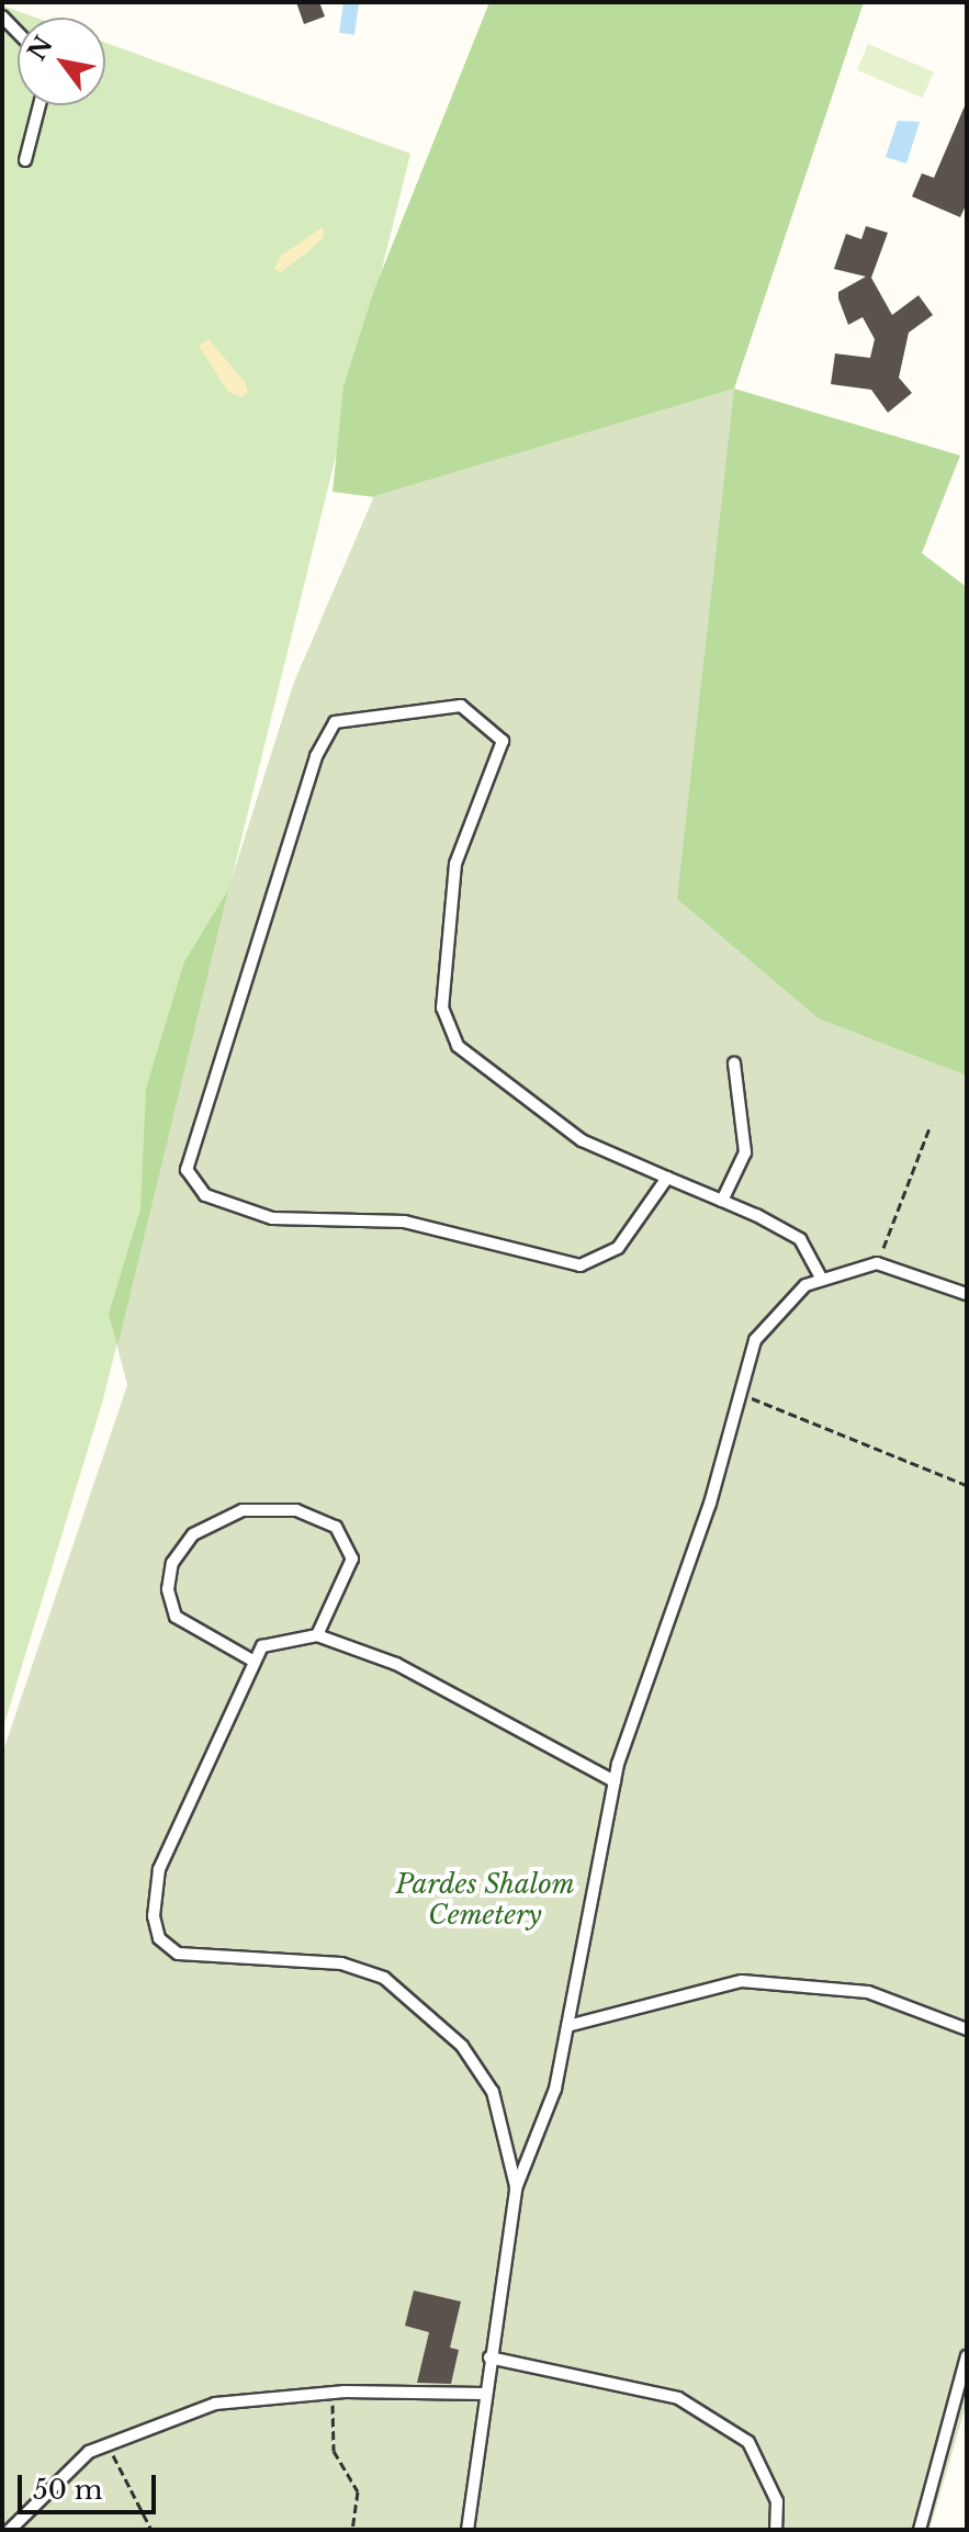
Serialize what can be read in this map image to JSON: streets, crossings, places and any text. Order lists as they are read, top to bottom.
{
  "parks": ["Pardes Shalom Cemetery"],
  "scale_bar": "50 m",
  "north": "top left"
}
